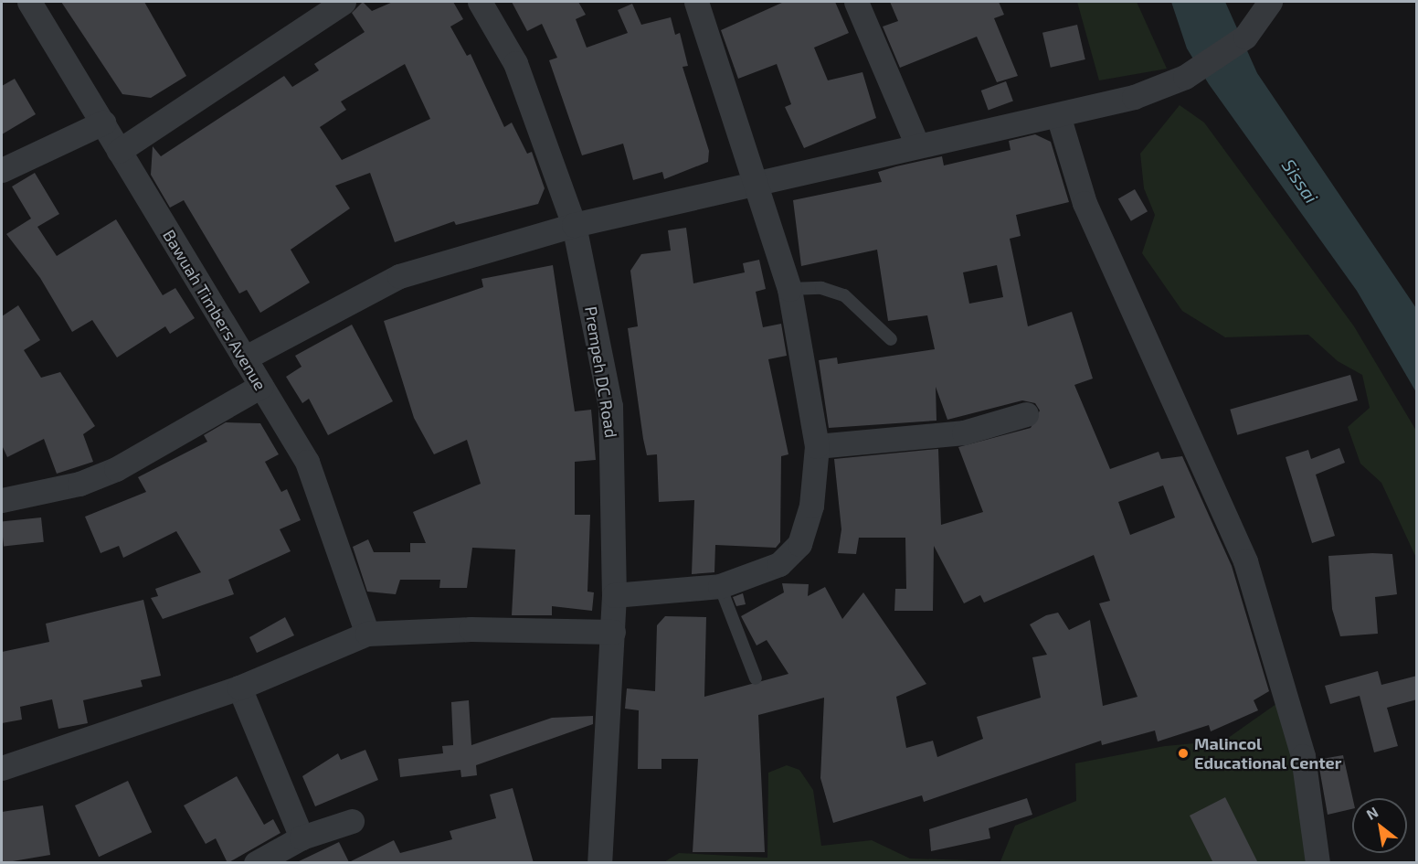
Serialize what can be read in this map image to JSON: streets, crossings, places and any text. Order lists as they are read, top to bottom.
{
  "streets": {
    "street": ["Bawuah Timbers Avenue", "Prempeh DC Road"]
  },
  "water": ["Sissai"],
  "places": ["Malincol Educational Center"],
  "north": "top left"
}
